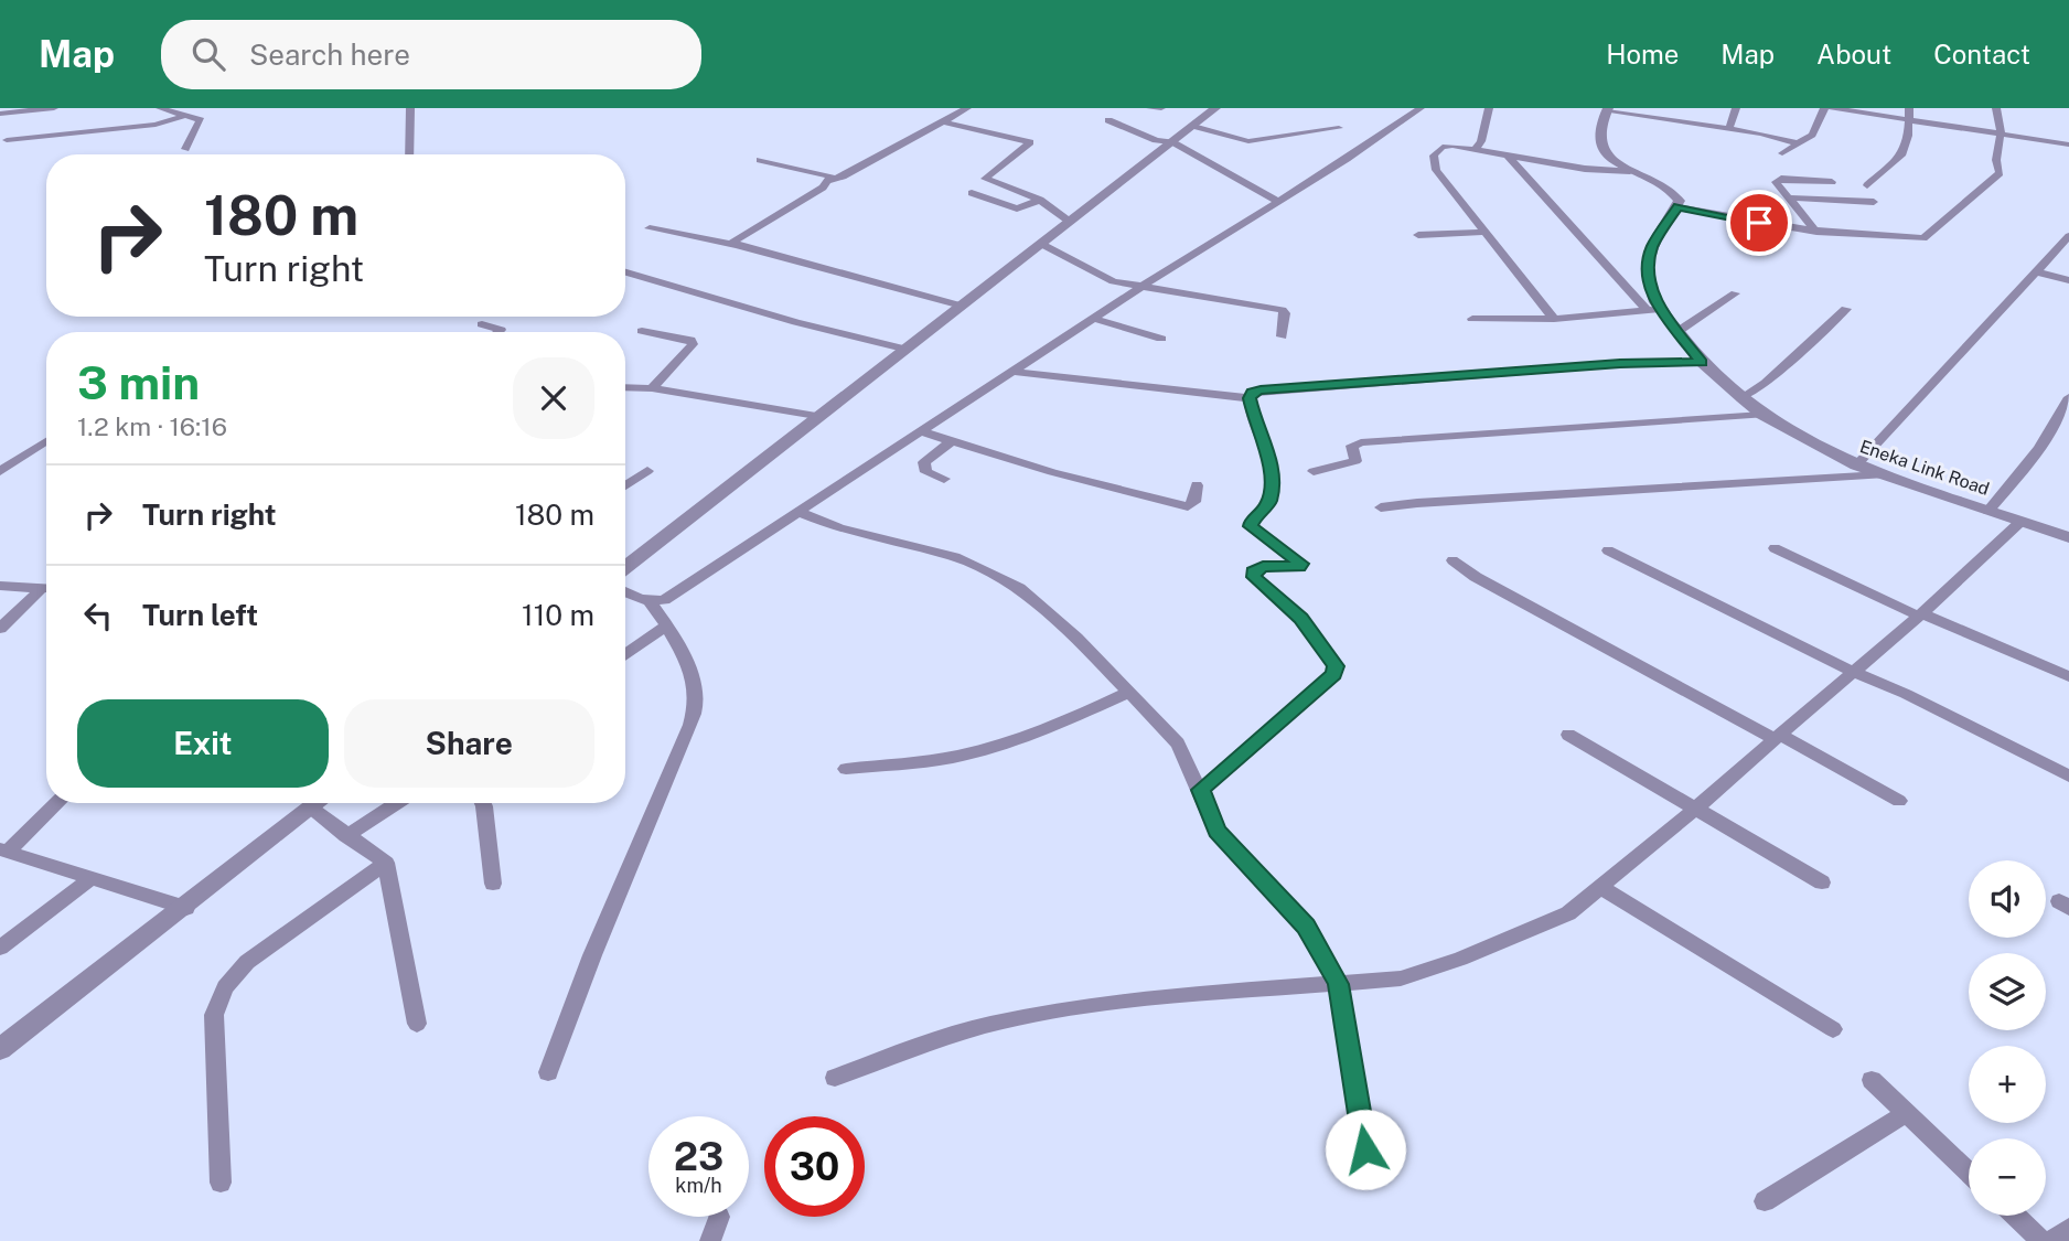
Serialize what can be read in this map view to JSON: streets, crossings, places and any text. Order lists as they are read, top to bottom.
{
  "streets": {
    "street": ["Eneka Link Road"]
  },
  "page": {
    "header": "Map",
    "search": "Search here",
    "nav": [
      "Home",
      "Map",
      "About",
      "Contact"
    ],
    "turn": ["180 m", "Turn right"],
    "heading": ["3 min", "1.2 km · 16:16"],
    "list": [
      {
        "name": "Turn right",
        "value": "180 m"
      },
      {
        "name": "Turn left",
        "value": "110 m"
      }
    ],
    "buttons": ["Exit", "Share"],
    "map_buttons": ["+", "−"],
    "speed": "23 km/h",
    "limit": "30"
  }
}
